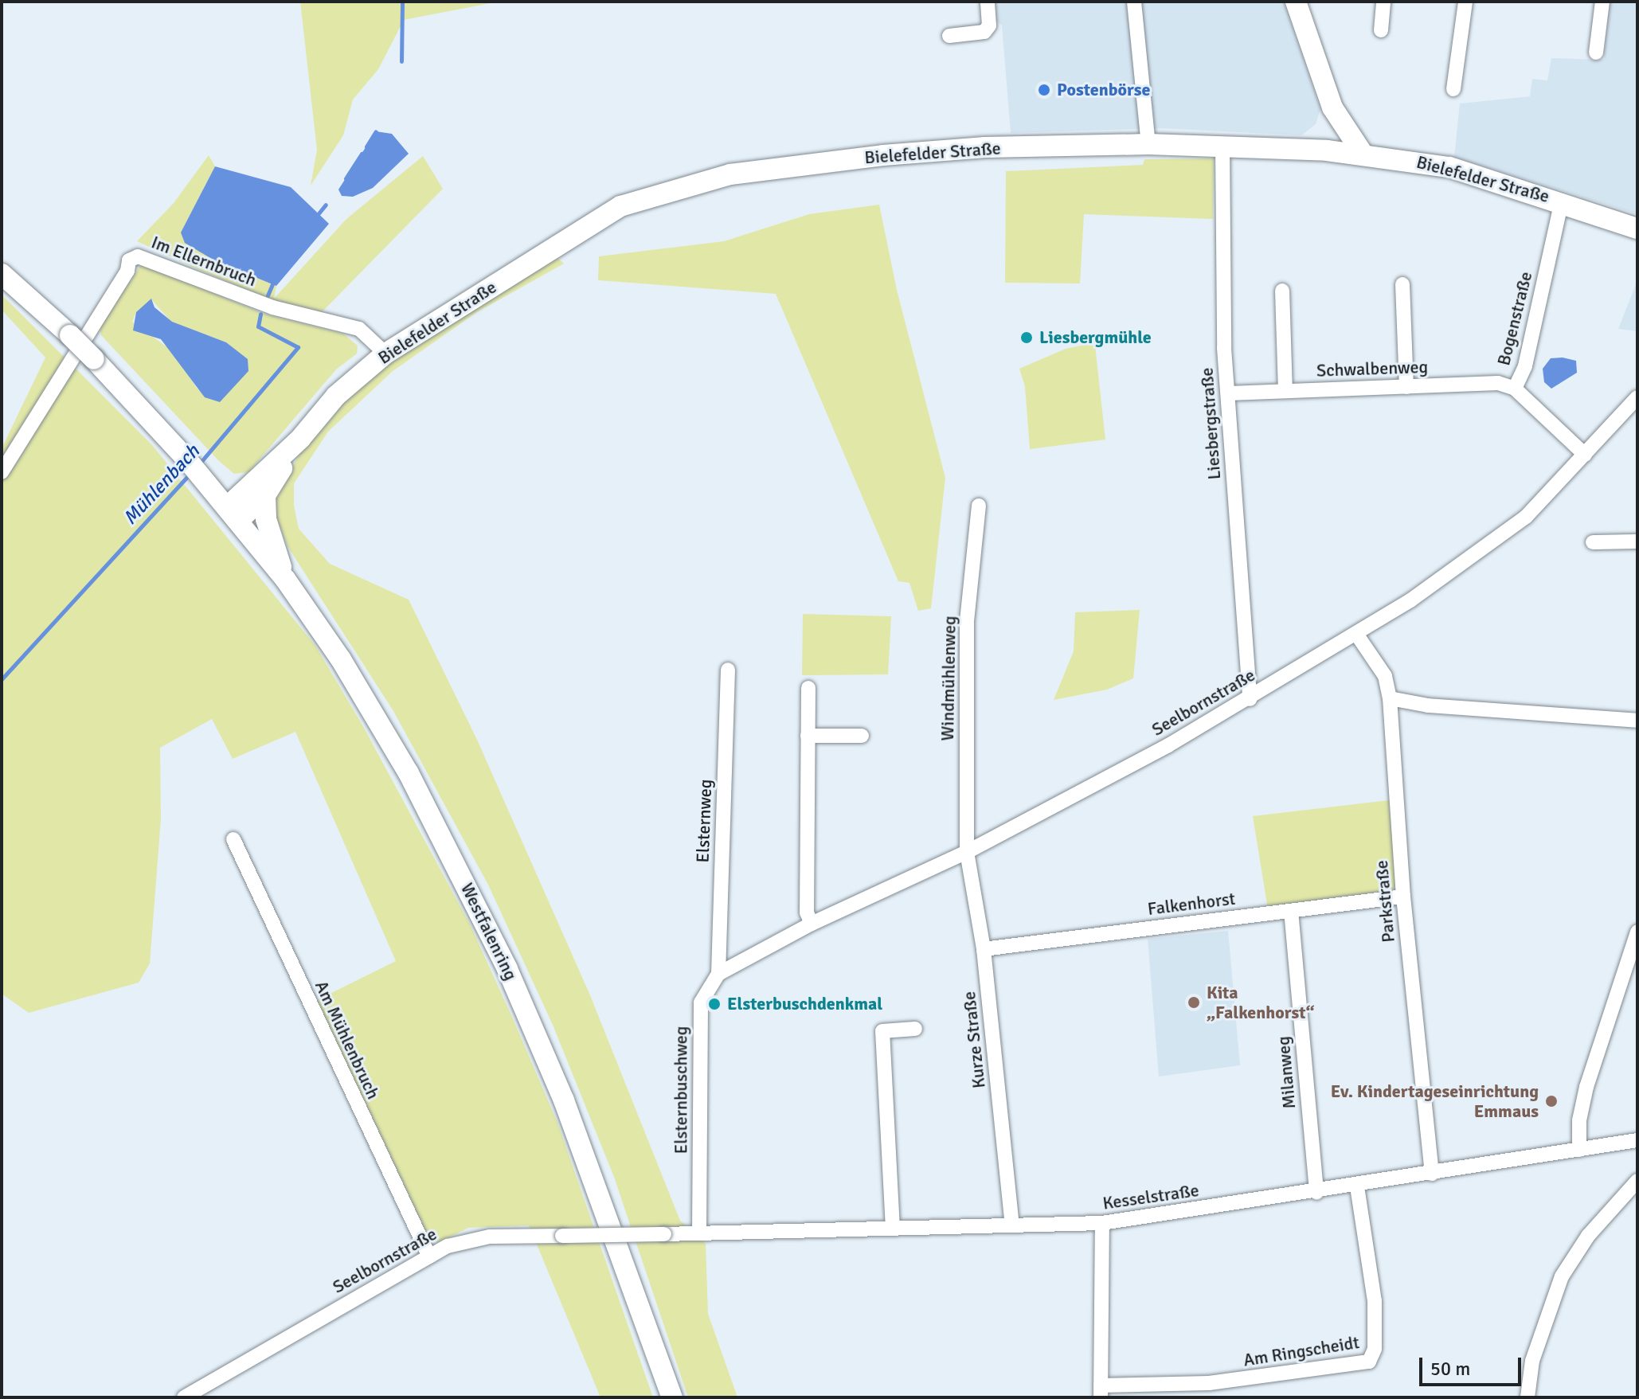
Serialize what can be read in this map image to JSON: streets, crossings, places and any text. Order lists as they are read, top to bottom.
{
  "streets": {
    "main road": ["Bielefelder Straße", "Westfalenring"],
    "street": [
      "Im Ellernbruch",
      "Bogenstraße",
      "Schwalbenweg",
      "Liesbergstraße",
      "Windmühlenweg",
      "Seelbornstraße",
      "Elsternweg",
      "Parkstraße",
      "Falkenhorst",
      "Am Mühlenbruch",
      "Kurze Straße",
      "Milanweg",
      "Elsternbuschweg",
      "Kesselstraße",
      "Am Ringscheidt"
    ]
  },
  "crossings": [
    ["Bielefelder Straße", "Im Ellernbruch"],
    ["Bielefelder Straße", "Bogenstraße"],
    ["Bielefelder Straße", "Liesbergstraße"],
    ["Bielefelder Straße", "Westfalenring"],
    ["Bogenstraße", "Schwalbenweg"],
    ["Bogenstraße", "Seelbornstraße"],
    ["Schwalbenweg", "Liesbergstraße"],
    ["Liesbergstraße", "Seelbornstraße"],
    ["Windmühlenweg", "Seelbornstraße"],
    ["Windmühlenweg", "Kurze Straße"],
    ["Seelbornstraße", "Parkstraße"],
    ["Seelbornstraße", "Am Mühlenbruch"],
    ["Seelbornstraße", "Kurze Straße"],
    ["Seelbornstraße", "Elsternbuschweg"],
    ["Seelbornstraße", "Kesselstraße"],
    ["Elsternweg", "Elsternbuschweg"],
    ["Parkstraße", "Falkenhorst"],
    ["Parkstraße", "Kesselstraße"],
    ["Falkenhorst", "Kurze Straße"],
    ["Falkenhorst", "Milanweg"],
    ["Kurze Straße", "Kesselstraße"],
    ["Milanweg", "Kesselstraße"],
    ["Elsternbuschweg", "Kesselstraße"],
    ["Kesselstraße", "Am Ringscheidt"]
  ],
  "water": ["Mühlenbach"],
  "places": [
    "Postenbörse",
    "Liesbergmühle",
    "Kita „Falkenhorst“",
    "Elsterbuschdenkmal",
    "Ev. Kindertageseinrichtung Emmaus"
  ],
  "scale_bar": "50 m"
}
